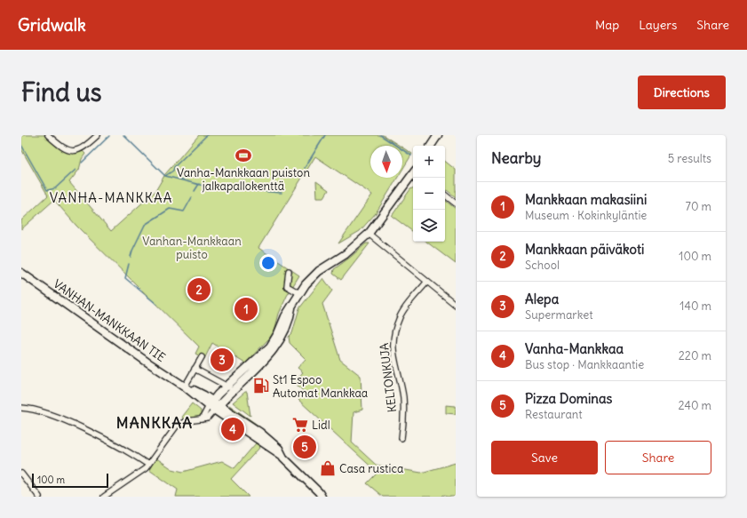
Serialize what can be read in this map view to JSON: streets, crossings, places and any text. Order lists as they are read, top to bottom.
{
  "streets": {
    "main road": ["VANHAN-MANKKAAN TIE"],
    "street": ["KELTONKUJA"]
  },
  "districts": ["VANHA-MANKKAA", "MANKKAA"],
  "parks": ["Vanhan-Mankkaan puisto"],
  "places": {
    "sports": ["Vanha-Mankkaan puiston jalkapallokenttä"],
    "fuel station": ["St1 Espoo Automat Mankkaa"],
    "supermarket": ["Lidl"],
    "shop": ["Casa rustica"]
  },
  "scale_bar": "100 m",
  "north": "bottom",
  "page": {
    "header": "Gridwalk",
    "nav": ["Map", "Layers", "Share"],
    "buttons": [
      "Directions",
      ["Save", "Share"]
    ],
    "title": "Find us",
    "heading": ["Nearby", "5 results"],
    "map_buttons": ["+", "−"],
    "list": [
      {
        "mark": "1",
        "name": "Mankkaan makasiini",
        "note": "Museum · Kokinkyläntie",
        "value": "70 m"
      },
      {
        "mark": "2",
        "name": "Mankkaan päiväkoti",
        "note": "School",
        "value": "100 m"
      },
      {
        "mark": "3",
        "name": "Alepa",
        "note": "Supermarket",
        "value": "140 m"
      },
      {
        "mark": "4",
        "name": "Vanha-Mankkaa",
        "note": "Bus stop · Mankkaantie",
        "value": "220 m"
      },
      {
        "mark": "5",
        "name": "Pizza Dominas",
        "note": "Restaurant",
        "value": "240 m"
      }
    ],
    "pins": [
      "2",
      "1",
      "3",
      "4",
      "5"
    ],
    "scale": "100 m"
  }
}
